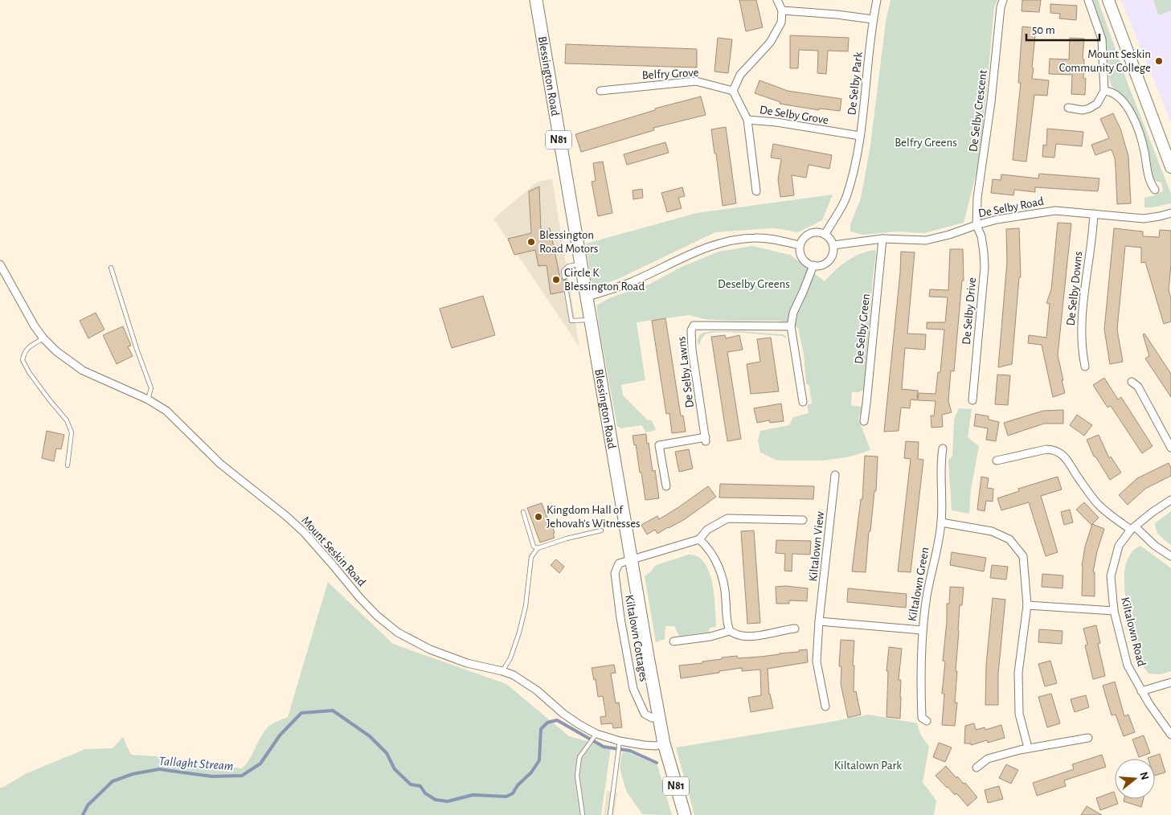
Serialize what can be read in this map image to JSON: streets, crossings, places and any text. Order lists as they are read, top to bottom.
{
  "streets": {
    "main road": ["Blessington Road", "N81"],
    "street": [
      "Belfry Grove",
      "De Selby Park",
      "De Selby Crescent",
      "De Selby Grove",
      "De Selby Road",
      "De Selby Downs",
      "De Selby Drive",
      "De Selby Green",
      "De Selby Lawns",
      "Kiltalown View",
      "Mount Seskin Road",
      "Kiltalown Green",
      "Kiltalown Road",
      "Kiltalown Cottages"
    ]
  },
  "crossings": [
    ["Blessington Road", "Mount Seskin Road"],
    ["Blessington Road", "Kiltalown Cottages"],
    ["De Selby Park", "De Selby Grove"],
    ["De Selby Park", "De Selby Road"],
    ["De Selby Crescent", "De Selby Road"],
    ["De Selby Crescent", "De Selby Drive"],
    ["De Selby Road", "De Selby Downs"],
    ["De Selby Road", "De Selby Drive"],
    ["De Selby Road", "De Selby Green"]
  ],
  "water": ["Tallaght Stream"],
  "parks": ["Belfry Greens", "Deselby Greens", "Kiltalown Park"],
  "places": [
    "Mount Seskin Community College",
    "Blessington Road Motors",
    "Circle K Blessington Road",
    "Kingdom Hall of Jehovah's Witnesses"
  ],
  "scale_bar": "50 m",
  "north": "right"
}
